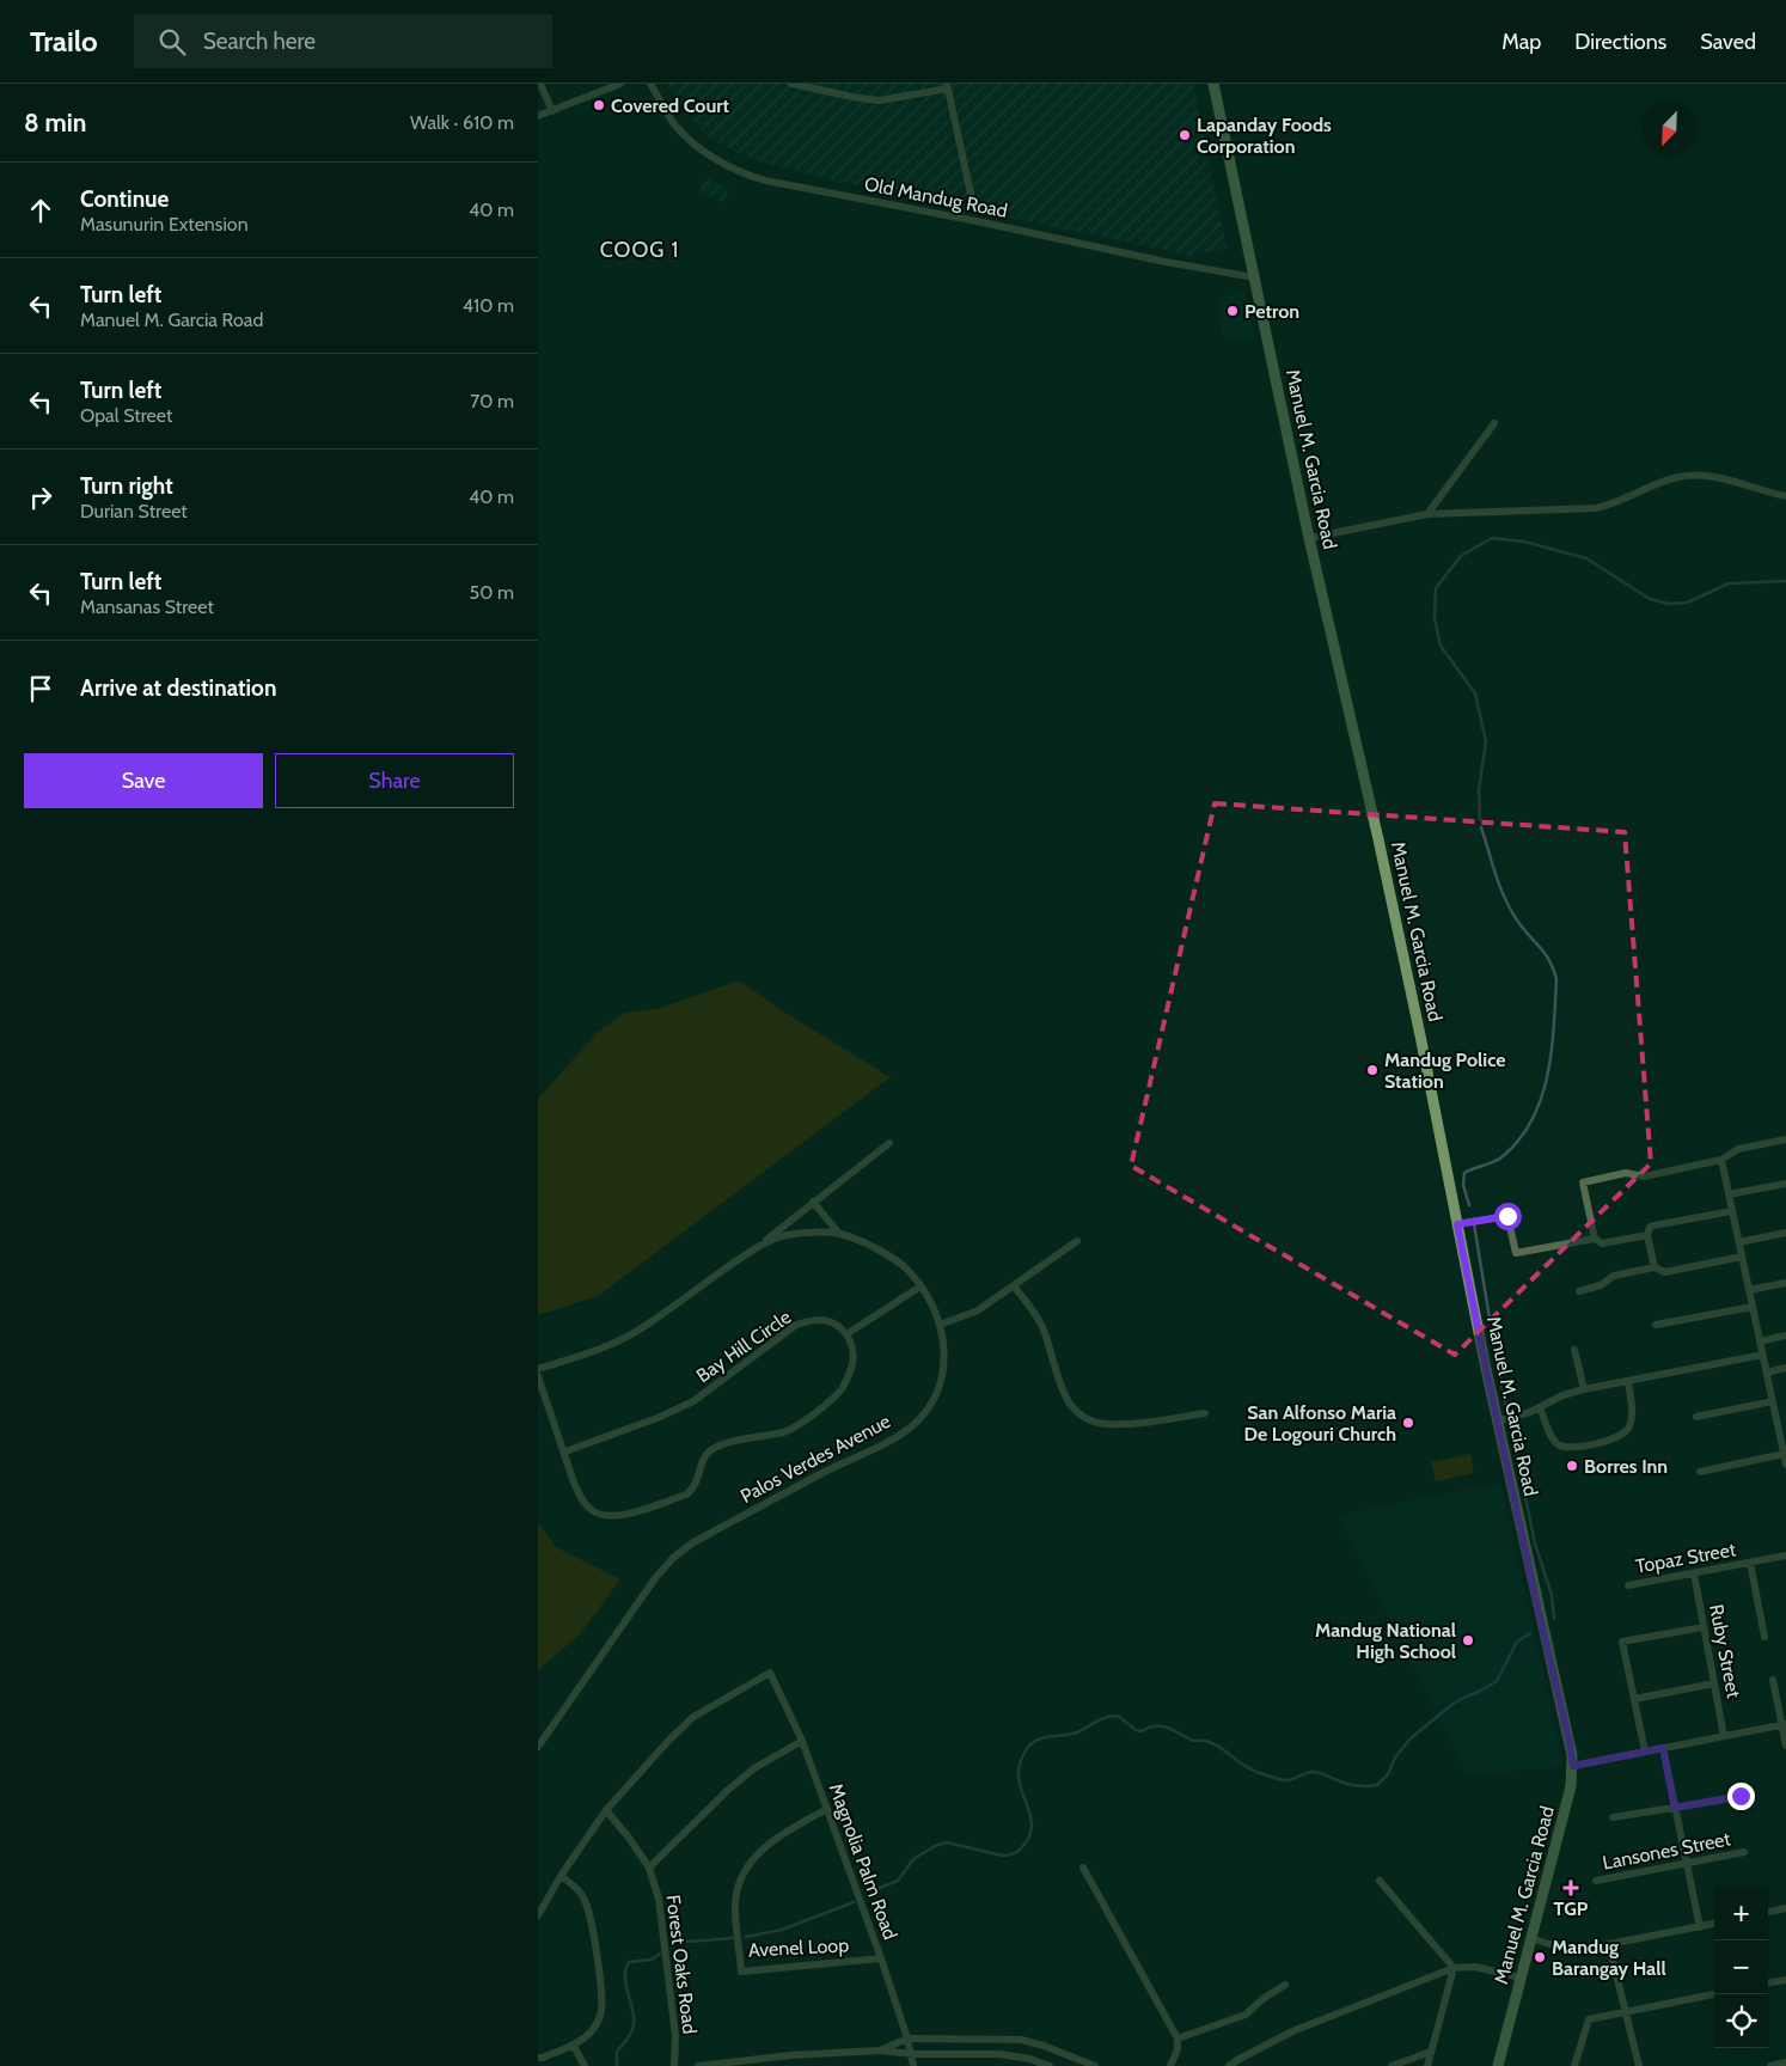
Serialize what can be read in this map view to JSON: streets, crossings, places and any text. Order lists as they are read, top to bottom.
{
  "streets": {
    "main road": ["Manuel M. Garcia Road"],
    "street": [
      "Old Mandug Road",
      "Bay Hill Circle",
      "Palos Verdes Avenue",
      "Topaz Street",
      "Ruby Street",
      "Lansones Street",
      "Magnolia Palm Road",
      "Avenel Loop",
      "Forest Oaks Road"
    ]
  },
  "crossings": [
    ["Old Mandug Road", "Manuel M. Garcia Road"],
    ["Topaz Street", "Ruby Street"],
    ["Magnolia Palm Road", "Avenel Loop"],
    ["Magnolia Palm Road", "Forest Oaks Road"]
  ],
  "districts": ["COOG 1"],
  "places": {
    "other": [
      "Covered Court",
      "Lapanday Foods Corporation",
      "Petron",
      "Mandug Police Station",
      "San Alfonso Maria De Logouri Church",
      "Borres Inn",
      "Mandug National High School",
      "Mandug Barangay Hall"
    ],
    "health": ["TGP"]
  },
  "north": "bottom left",
  "page": {
    "header": "Trailo",
    "search": "Search here",
    "nav": ["Map", "Directions", "Saved"],
    "heading": ["8 min", "Walk · 610 m"],
    "list": [
      ["Continue", "Masunurin Extension", "40 m"],
      ["Turn left", "Manuel M. Garcia Road", "410 m"],
      ["Turn left", "Opal Street", "70 m"],
      ["Turn right", "Durian Street", "40 m"],
      ["Turn left", "Mansanas Street", "50 m"],
      "Arrive at destination"
    ],
    "buttons": ["Save", "Share"],
    "map_buttons": ["+", "−"]
  }
}
